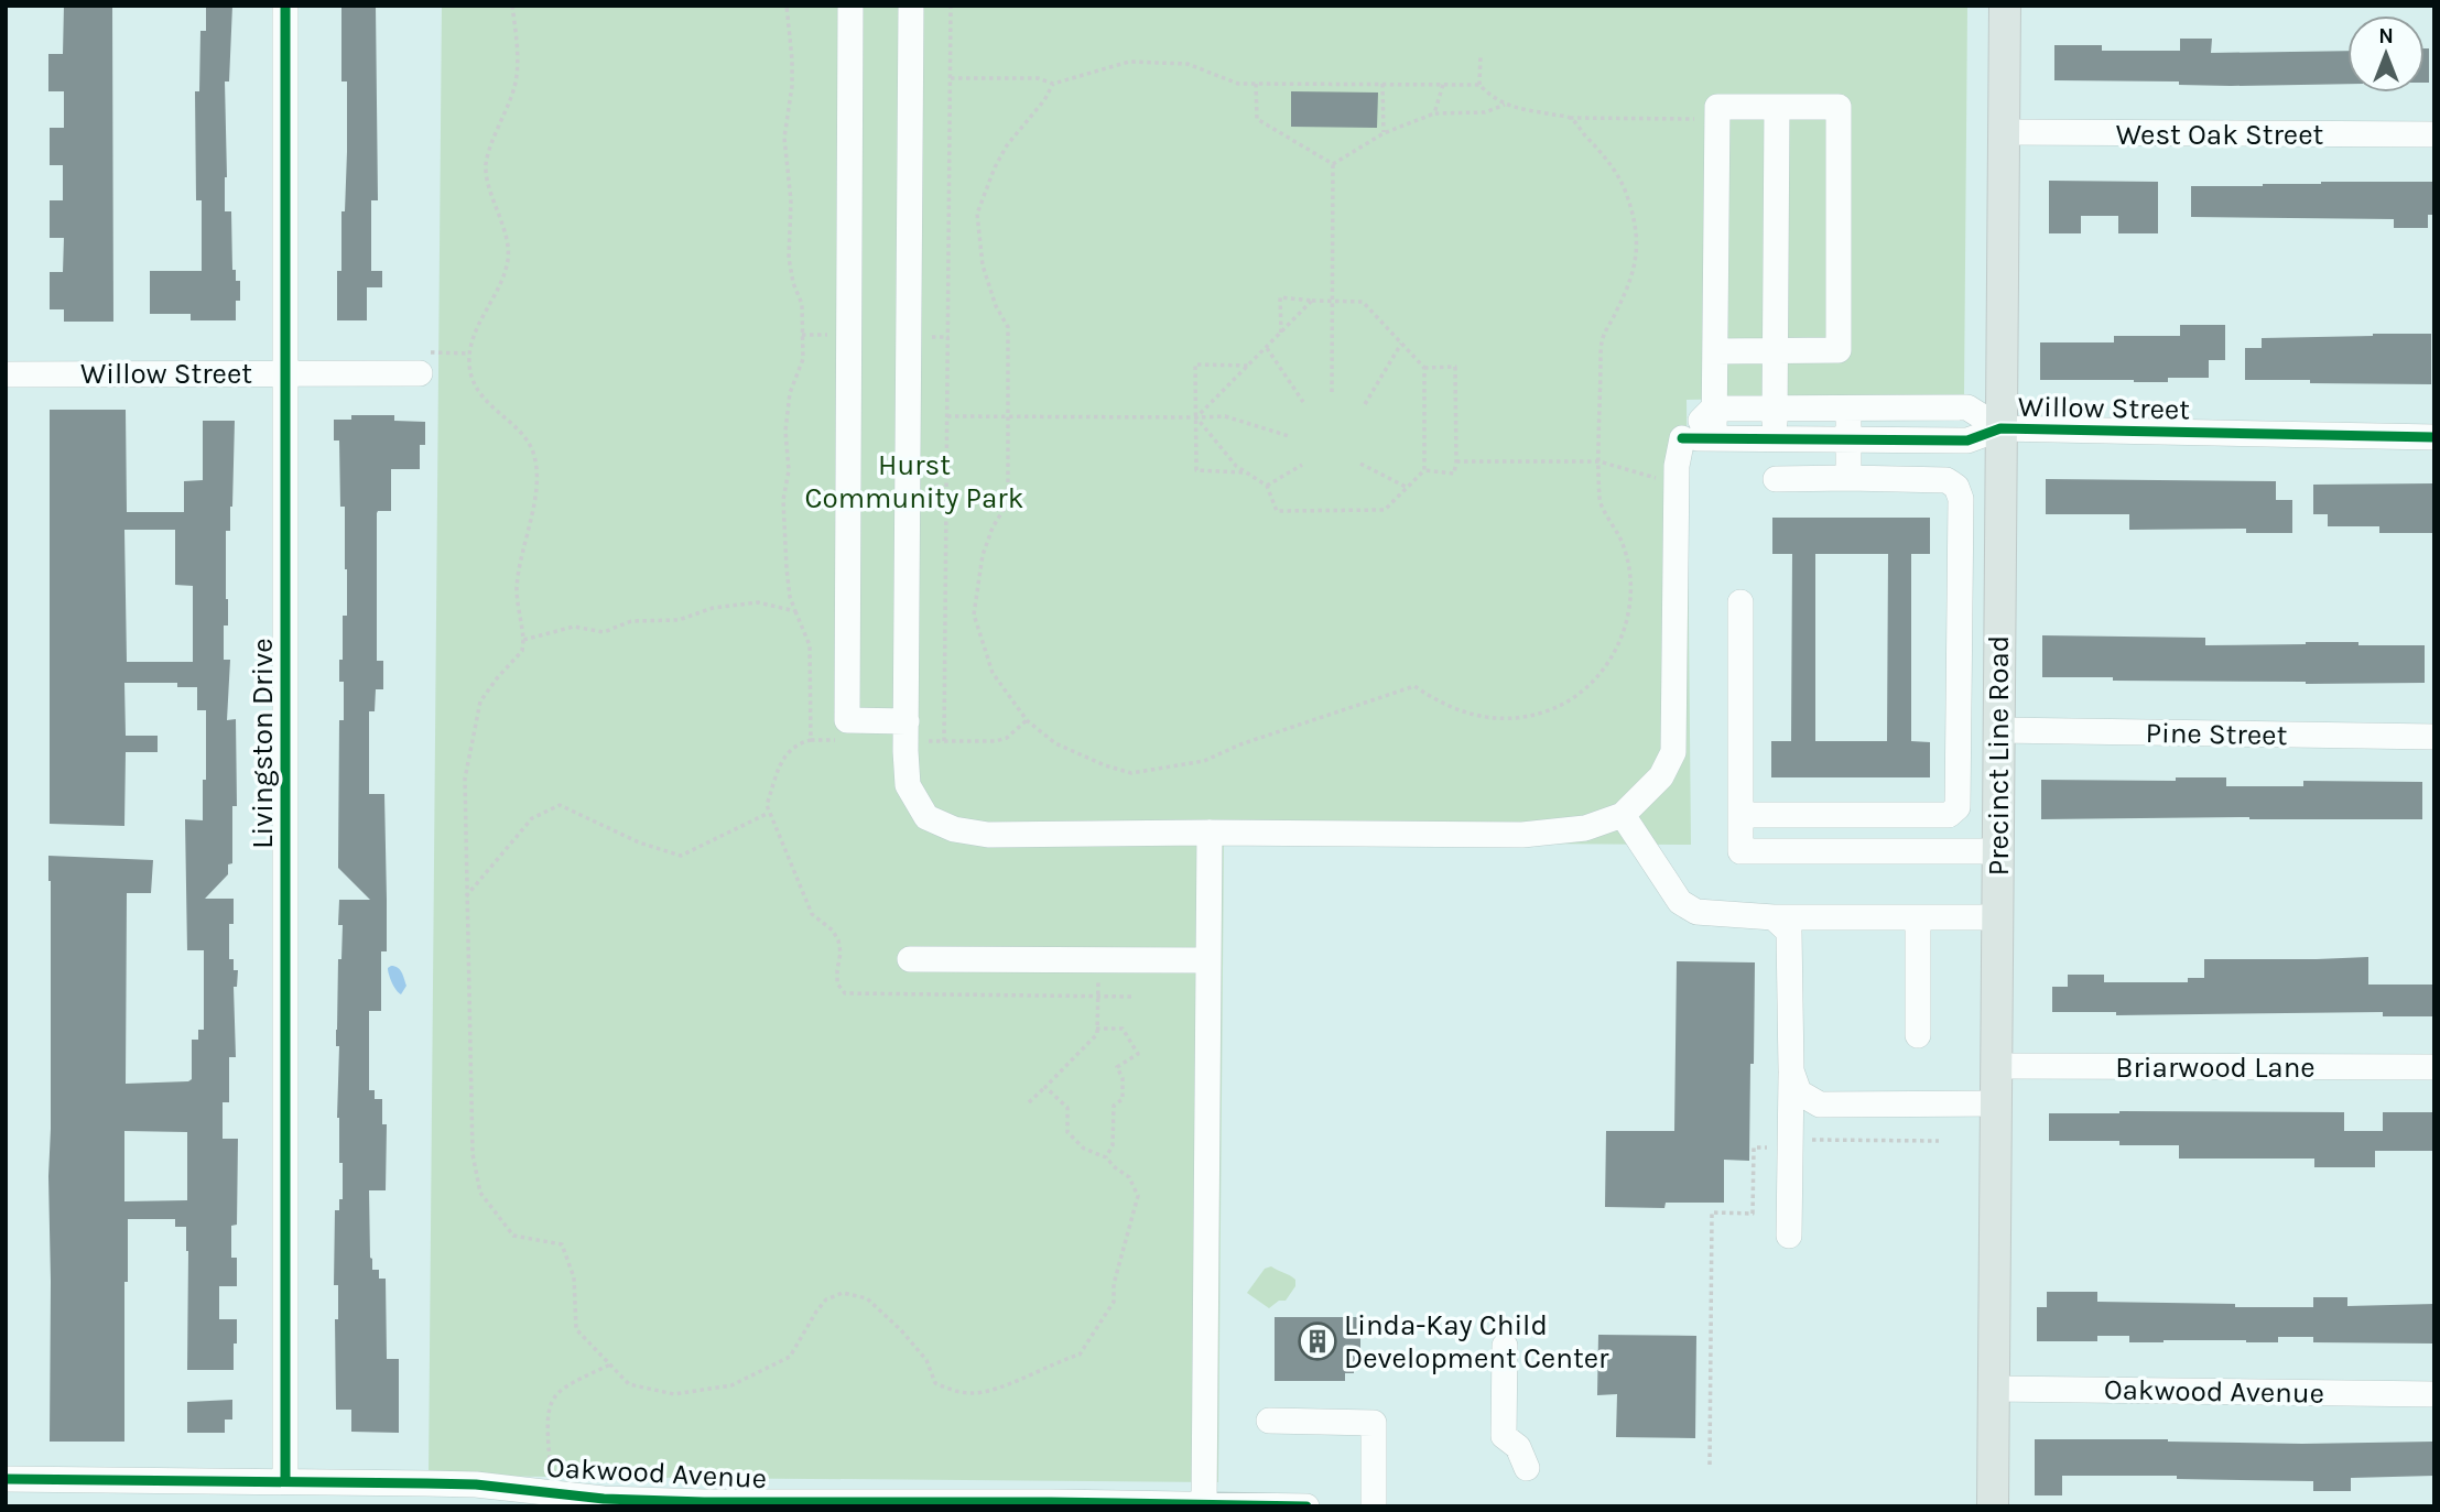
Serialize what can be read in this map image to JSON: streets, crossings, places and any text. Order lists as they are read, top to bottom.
{
  "streets": {
    "main road": ["Precinct Line Road"],
    "street": [
      "West Oak Street",
      "Willow Street",
      "Pine Street",
      "Livingston Drive",
      "Briarwood Lane",
      "Oakwood Avenue"
    ]
  },
  "crossings": [
    ["West Oak Street", "Precinct Line Road"],
    ["Willow Street", "Livingston Drive"],
    ["Willow Street", "Precinct Line Road"],
    ["Pine Street", "Precinct Line Road"],
    ["Livingston Drive", "Oakwood Avenue"],
    ["Precinct Line Road", "Briarwood Lane"],
    ["Precinct Line Road", "Oakwood Avenue"]
  ],
  "parks": ["Hurst Community Park"],
  "places": {
    "building": ["Linda-Kay Child Development Center"]
  },
  "north": "top"
}
